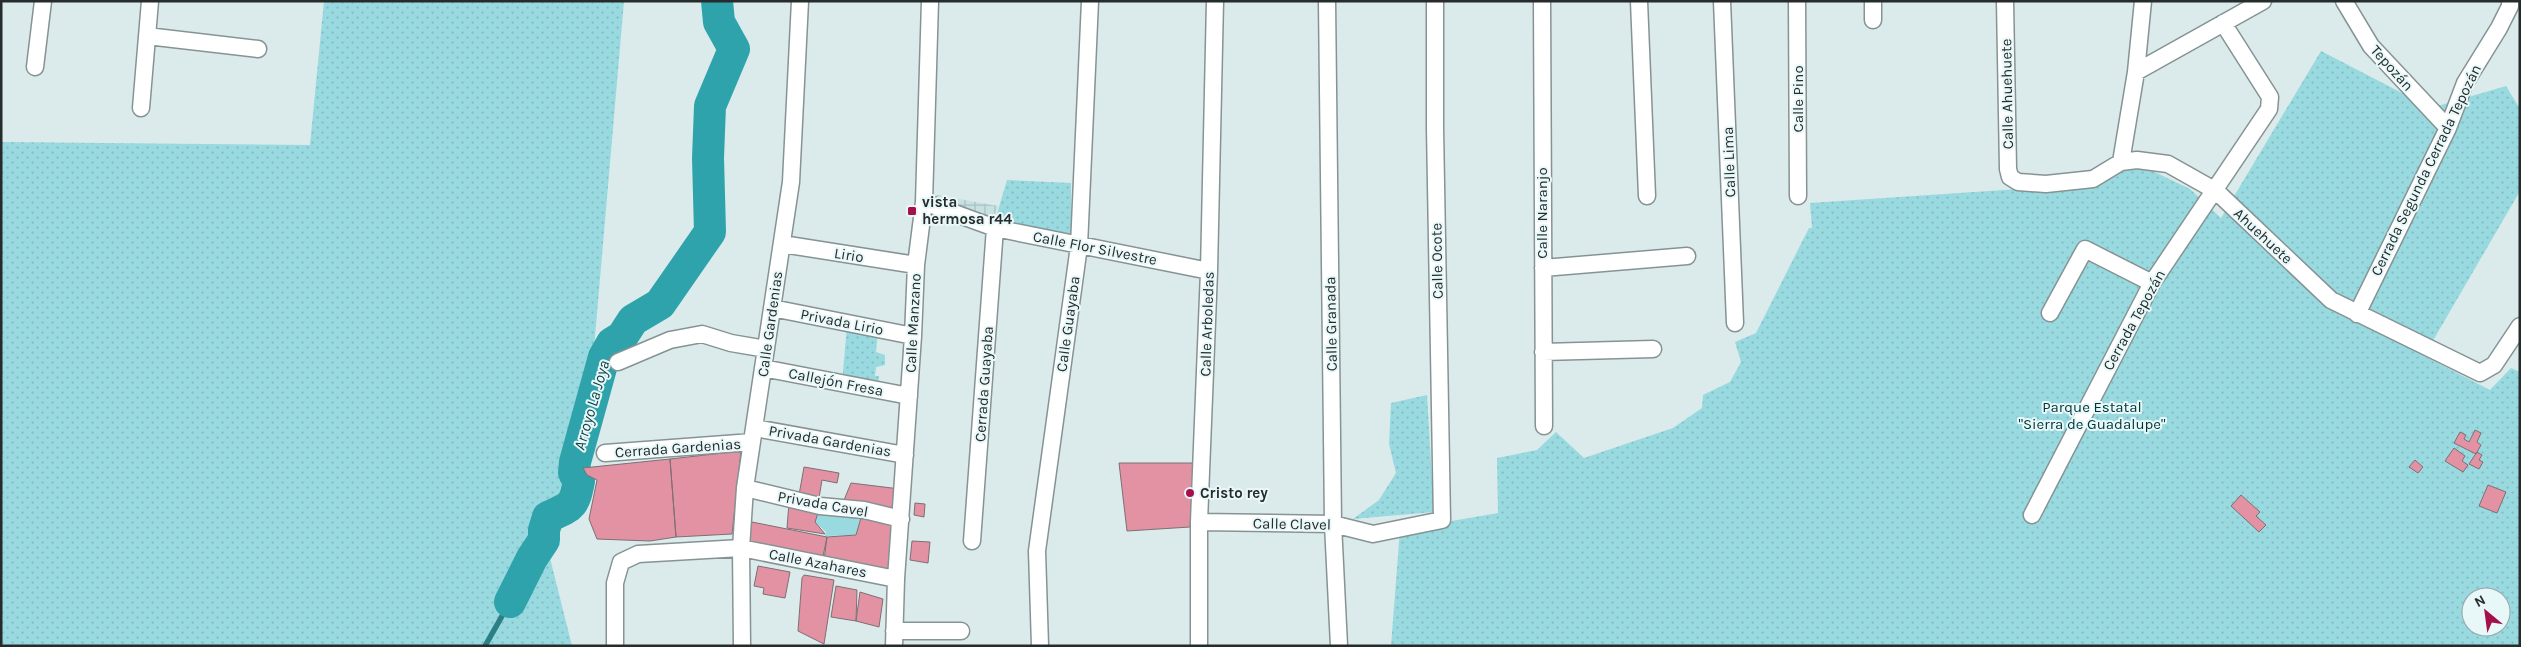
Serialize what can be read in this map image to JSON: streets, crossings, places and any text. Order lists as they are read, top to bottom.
{
  "streets": {
    "street": [
      "Tepozán",
      "Calle Ahuehuete",
      "Calle Pino",
      "Calle Lima",
      "Cerrada Segunda Cerrada Tepozán",
      "Calle Naranjo",
      "Ahuehuete",
      "Calle Flor Silvestre",
      "Lirio",
      "Calle Ocote",
      "Cerrada Tepozán",
      "Privada Lirio",
      "Calle Manzano",
      "Calle Gardenias",
      "Calle Guayaba",
      "Calle Arboledas",
      "Calle Granada",
      "Callejón Fresa",
      "Cerrada Guayaba",
      "Privada Gardenias",
      "Cerrada Gardenias",
      "Privada Cavel",
      "Calle Clavel",
      "Calle Azahares"
    ]
  },
  "crossings": [
    ["Tepozán", "Cerrada Segunda Cerrada Tepozán"],
    ["Calle Ahuehuete", "Ahuehuete"],
    ["Cerrada Segunda Cerrada Tepozán", "Ahuehuete"],
    ["Ahuehuete", "Cerrada Tepozán"],
    ["Calle Flor Silvestre", "Calle Manzano"],
    ["Calle Flor Silvestre", "Calle Guayaba"],
    ["Calle Flor Silvestre", "Calle Arboledas"],
    ["Calle Flor Silvestre", "Cerrada Guayaba"],
    ["Lirio", "Calle Manzano"],
    ["Lirio", "Calle Gardenias"],
    ["Calle Ocote", "Calle Clavel"],
    ["Privada Lirio", "Calle Manzano"],
    ["Privada Lirio", "Calle Gardenias"],
    ["Calle Manzano", "Callejón Fresa"],
    ["Calle Manzano", "Privada Gardenias"],
    ["Calle Manzano", "Privada Cavel"],
    ["Calle Manzano", "Calle Azahares"],
    ["Calle Gardenias", "Callejón Fresa"],
    ["Calle Gardenias", "Privada Gardenias"],
    ["Calle Gardenias", "Cerrada Gardenias"],
    ["Calle Gardenias", "Privada Cavel"],
    ["Calle Gardenias", "Calle Azahares"],
    ["Calle Arboledas", "Calle Clavel"],
    ["Calle Granada", "Calle Clavel"],
    ["Privada Gardenias", "Cerrada Gardenias"]
  ],
  "water": ["Arroyo La Joya"],
  "parks": ["Parque Estatal \"Sierra de Guadalupe\""],
  "places": {
    "transit": ["vista hermosa r44"],
    "other": ["Cristo rey"]
  },
  "north": "top left"
}
